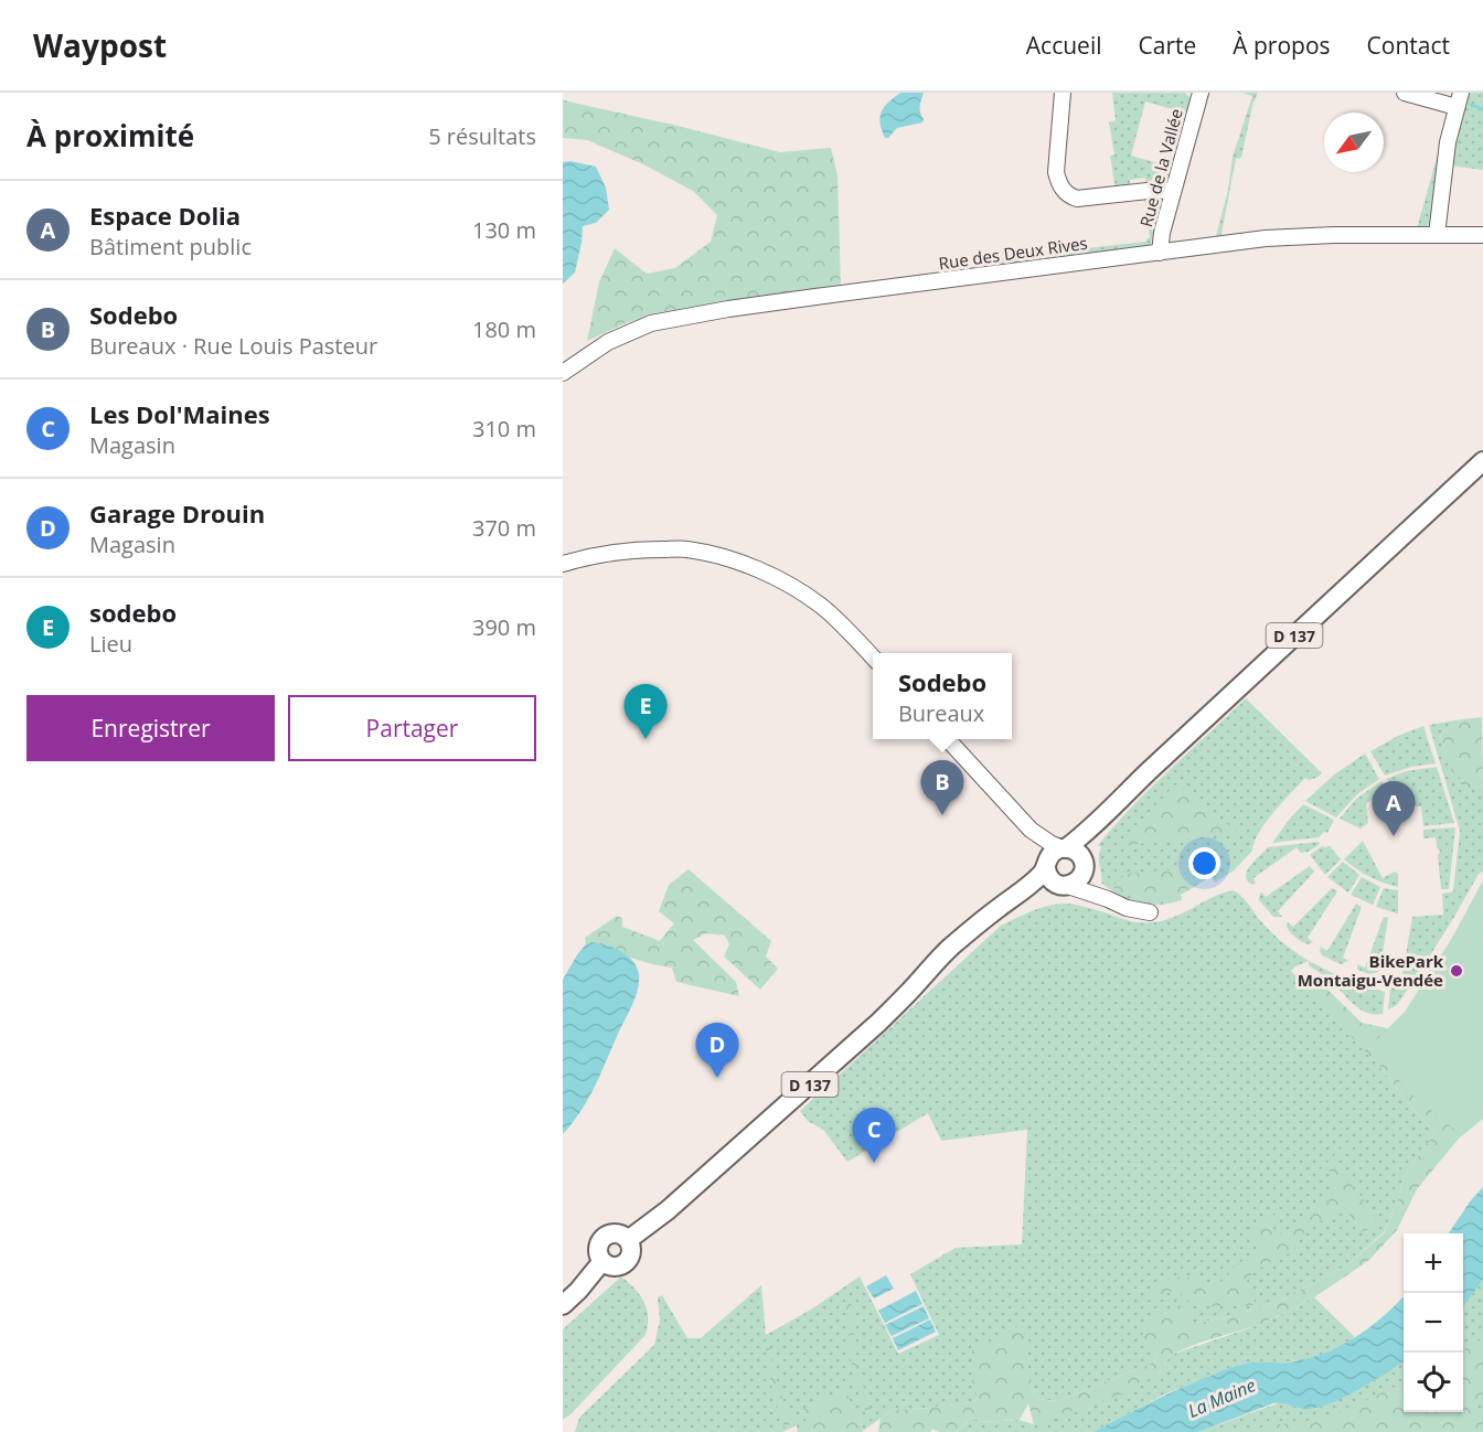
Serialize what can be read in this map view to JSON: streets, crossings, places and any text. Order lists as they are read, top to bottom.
{
  "streets": {
    "main road": ["D 137"],
    "street": ["Rue de la Vallée", "Rue des Deux Rives"]
  },
  "crossings": [
    ["Rue de la Vallée", "Rue des Deux Rives"]
  ],
  "water": ["La Maine"],
  "places": ["BikePark Montaigu-Vendée"],
  "north": "bottom left",
  "page": {
    "header": "Waypost",
    "nav": [
      "Accueil",
      "Carte",
      "À propos",
      "Contact"
    ],
    "heading": ["À proximité", "5 résultats"],
    "list": [
      {
        "mark": "A",
        "name": "Espace Dolia",
        "note": "Bâtiment public",
        "value": "130 m"
      },
      {
        "mark": "B",
        "name": "Sodebo",
        "note": "Bureaux · Rue Louis Pasteur",
        "value": "180 m"
      },
      {
        "mark": "C",
        "name": "Les Dol'Maines",
        "note": "Magasin",
        "value": "310 m"
      },
      {
        "mark": "D",
        "name": "Garage Drouin",
        "note": "Magasin",
        "value": "370 m"
      },
      {
        "mark": "E",
        "name": "sodebo",
        "note": "Lieu",
        "value": "390 m"
      }
    ],
    "popup": ["Sodebo", "Bureaux"],
    "buttons": ["Enregistrer", "Partager"],
    "pins": [
      "E",
      "B",
      "A",
      "D",
      "C"
    ],
    "map_buttons": ["+", "−"]
  }
}
